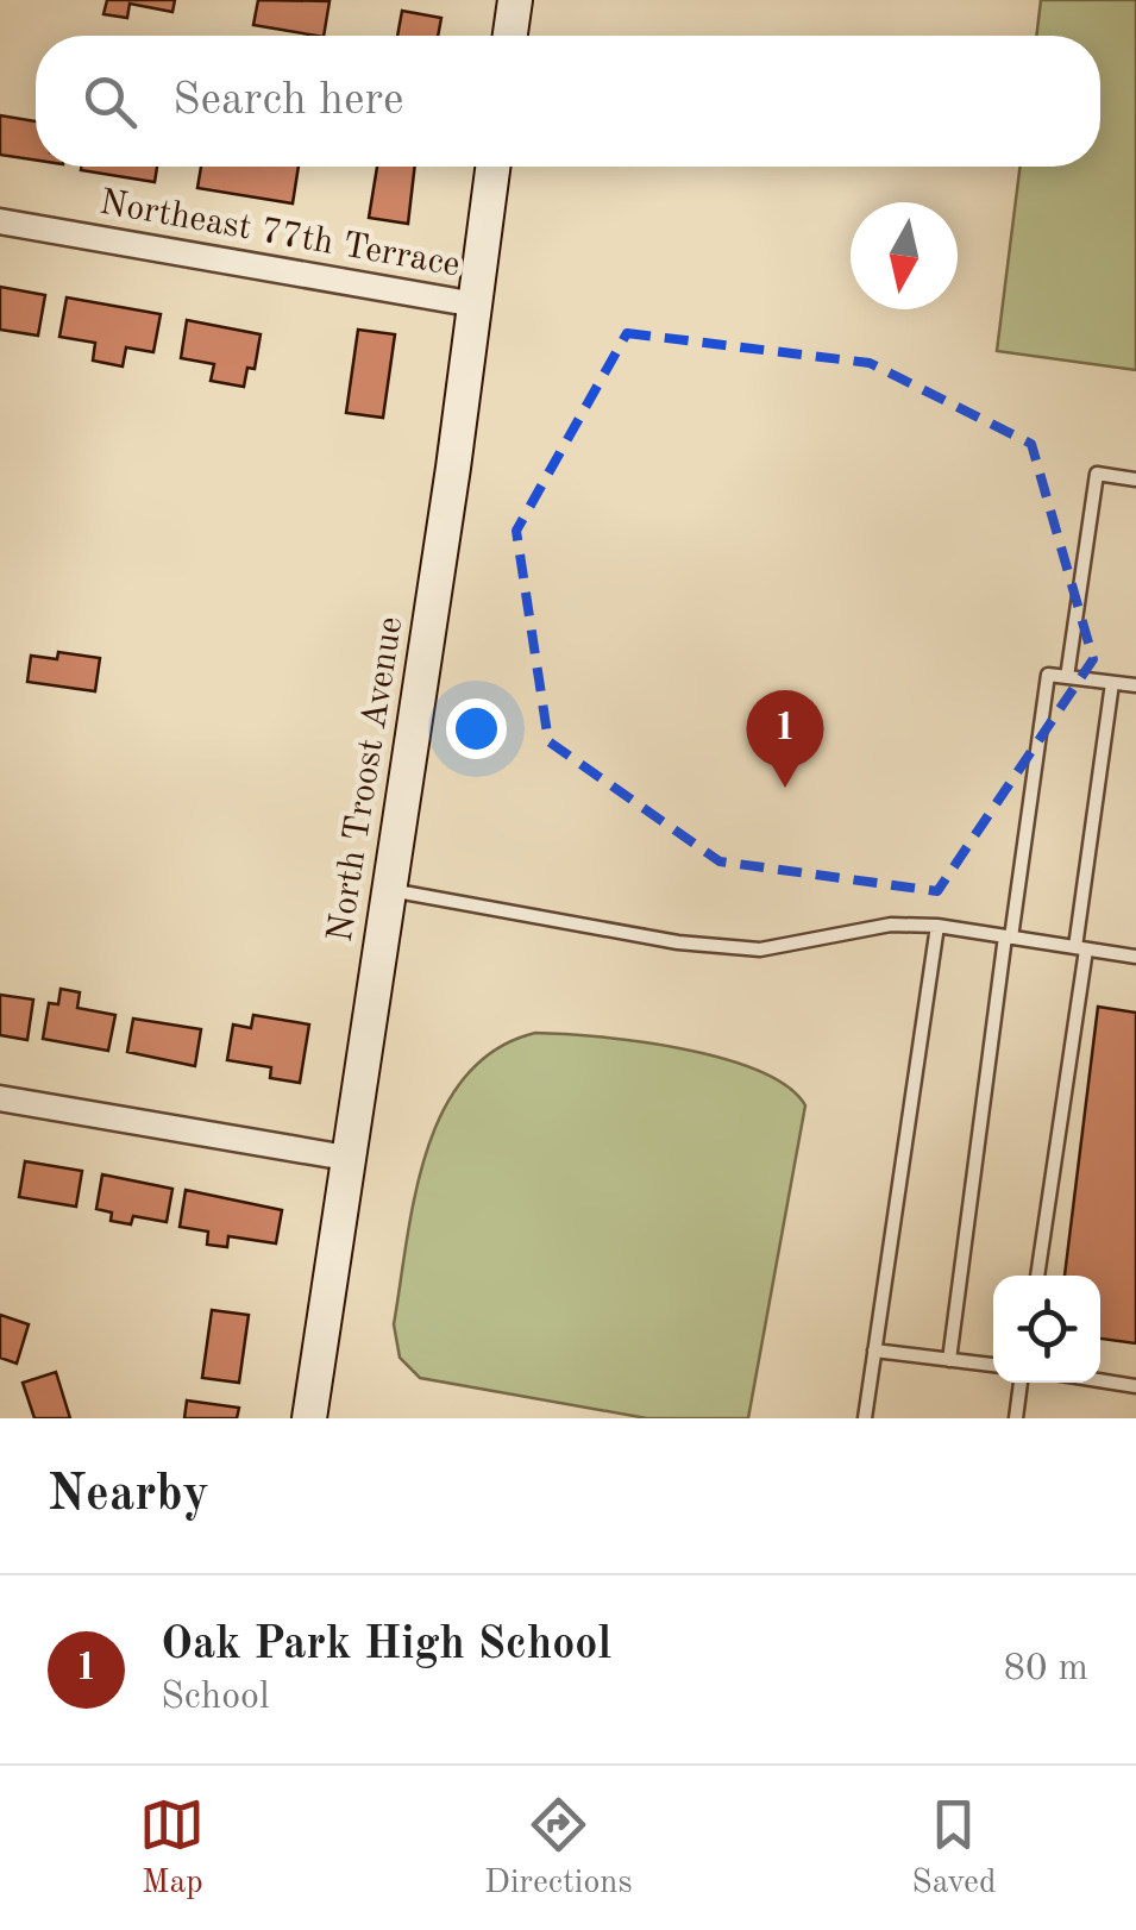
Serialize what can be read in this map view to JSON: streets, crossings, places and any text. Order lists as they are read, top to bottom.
{
  "streets": {
    "street": ["Northeast 77th Terrace", "North Troost Avenue"]
  },
  "crossings": [
    ["Northeast 77th Terrace", "North Troost Avenue"]
  ],
  "north": "bottom",
  "page": {
    "search": "Search here",
    "pins": "1",
    "heading": "Nearby",
    "list": [
      {
        "mark": "1",
        "name": "Oak Park High School",
        "note": "School",
        "value": "80 m"
      }
    ],
    "nav": ["Map", "Directions", "Saved"]
  }
}
